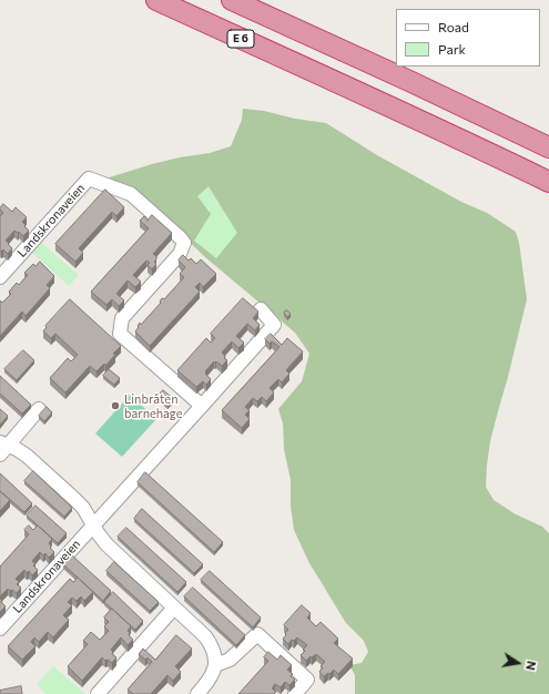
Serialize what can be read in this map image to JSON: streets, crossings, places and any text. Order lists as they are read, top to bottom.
{
  "streets": {
    "highway": ["E 6"],
    "street": ["Landskronaveien"]
  },
  "places": ["Linbråten barnehage"],
  "legend": ["Road", "Park"],
  "north": "right"
}
